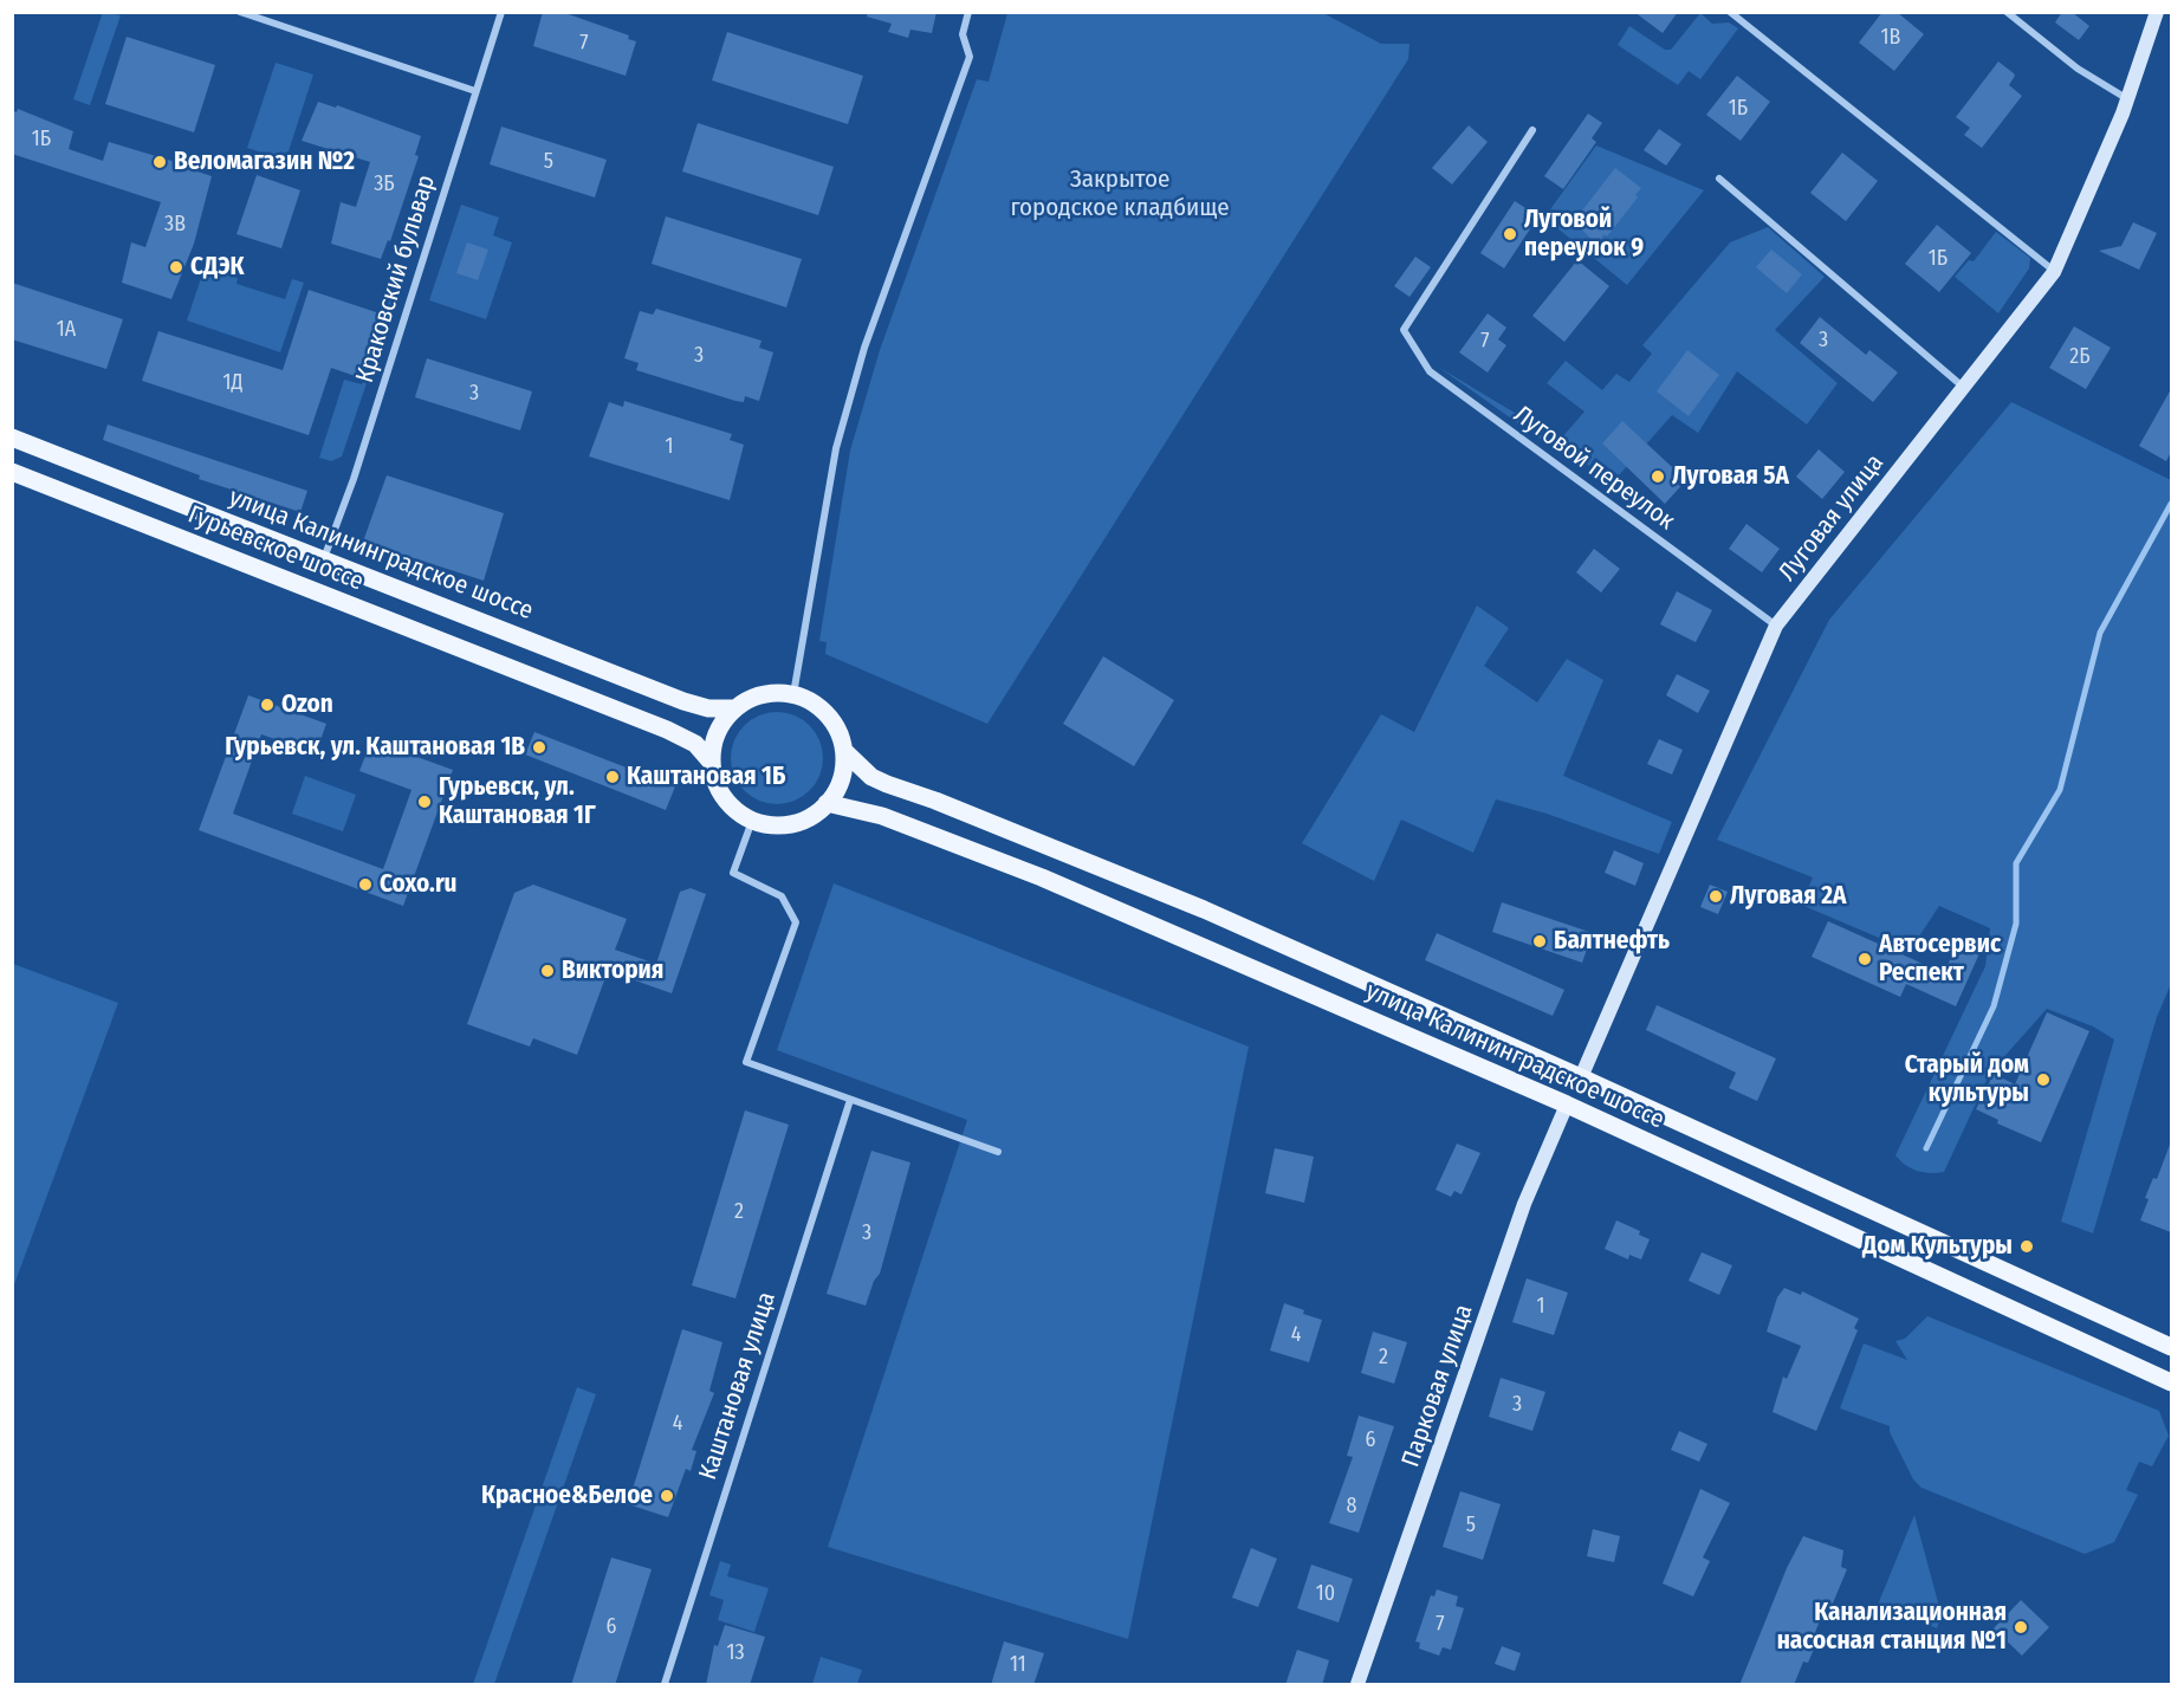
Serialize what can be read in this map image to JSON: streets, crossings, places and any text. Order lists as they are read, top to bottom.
{
  "streets": {
    "main road": ["Гурьевское шоссе", "улица Калининградское шоссе"],
    "street": [
      "Краковский бульвар",
      "Луговой переулок",
      "Луговая улица",
      "Каштановая улица",
      "Парковая улица"
    ]
  },
  "crossings": [
    ["Краковский бульвар", "улица Калининградское шоссе"],
    ["Луговой переулок", "Луговая улица"],
    ["Луговая улица", "улица Калининградское шоссе"],
    ["Гурьевское шоссе", "улица Калининградское шоссе"],
    ["улица Калининградское шоссе", "Парковая улица"]
  ],
  "parks": ["Закрытое городское кладбище"],
  "places": [
    "Веломагазин №2",
    "Луговой переулок 9",
    "СДЭК",
    "Луговая 5А",
    "Ozon",
    "Гурьевск, ул. Каштановая 1В",
    "Каштановая 1Б",
    "Гурьевск, ул. Каштановая 1Г",
    "Coxo.ru",
    "Луговая 2А",
    "Балтнефть",
    "Автосервис Респект",
    "Виктория",
    "Старый дом культуры",
    "Дом Культуры",
    "Красное&Белое",
    "Канализационная насосная станция №1"
  ],
  "house_numbers": [
    "1В",
    "7",
    "1Б",
    "1Б",
    "5",
    "3Б",
    "3В",
    "1Б",
    "1А",
    "3",
    "7",
    "3",
    "2Б",
    "1Д",
    "3",
    "1",
    "2",
    "3",
    "1",
    "4",
    "2",
    "3",
    "4",
    "6",
    "8",
    "5",
    "10",
    "7",
    "6",
    "13",
    "11"
  ]
}
